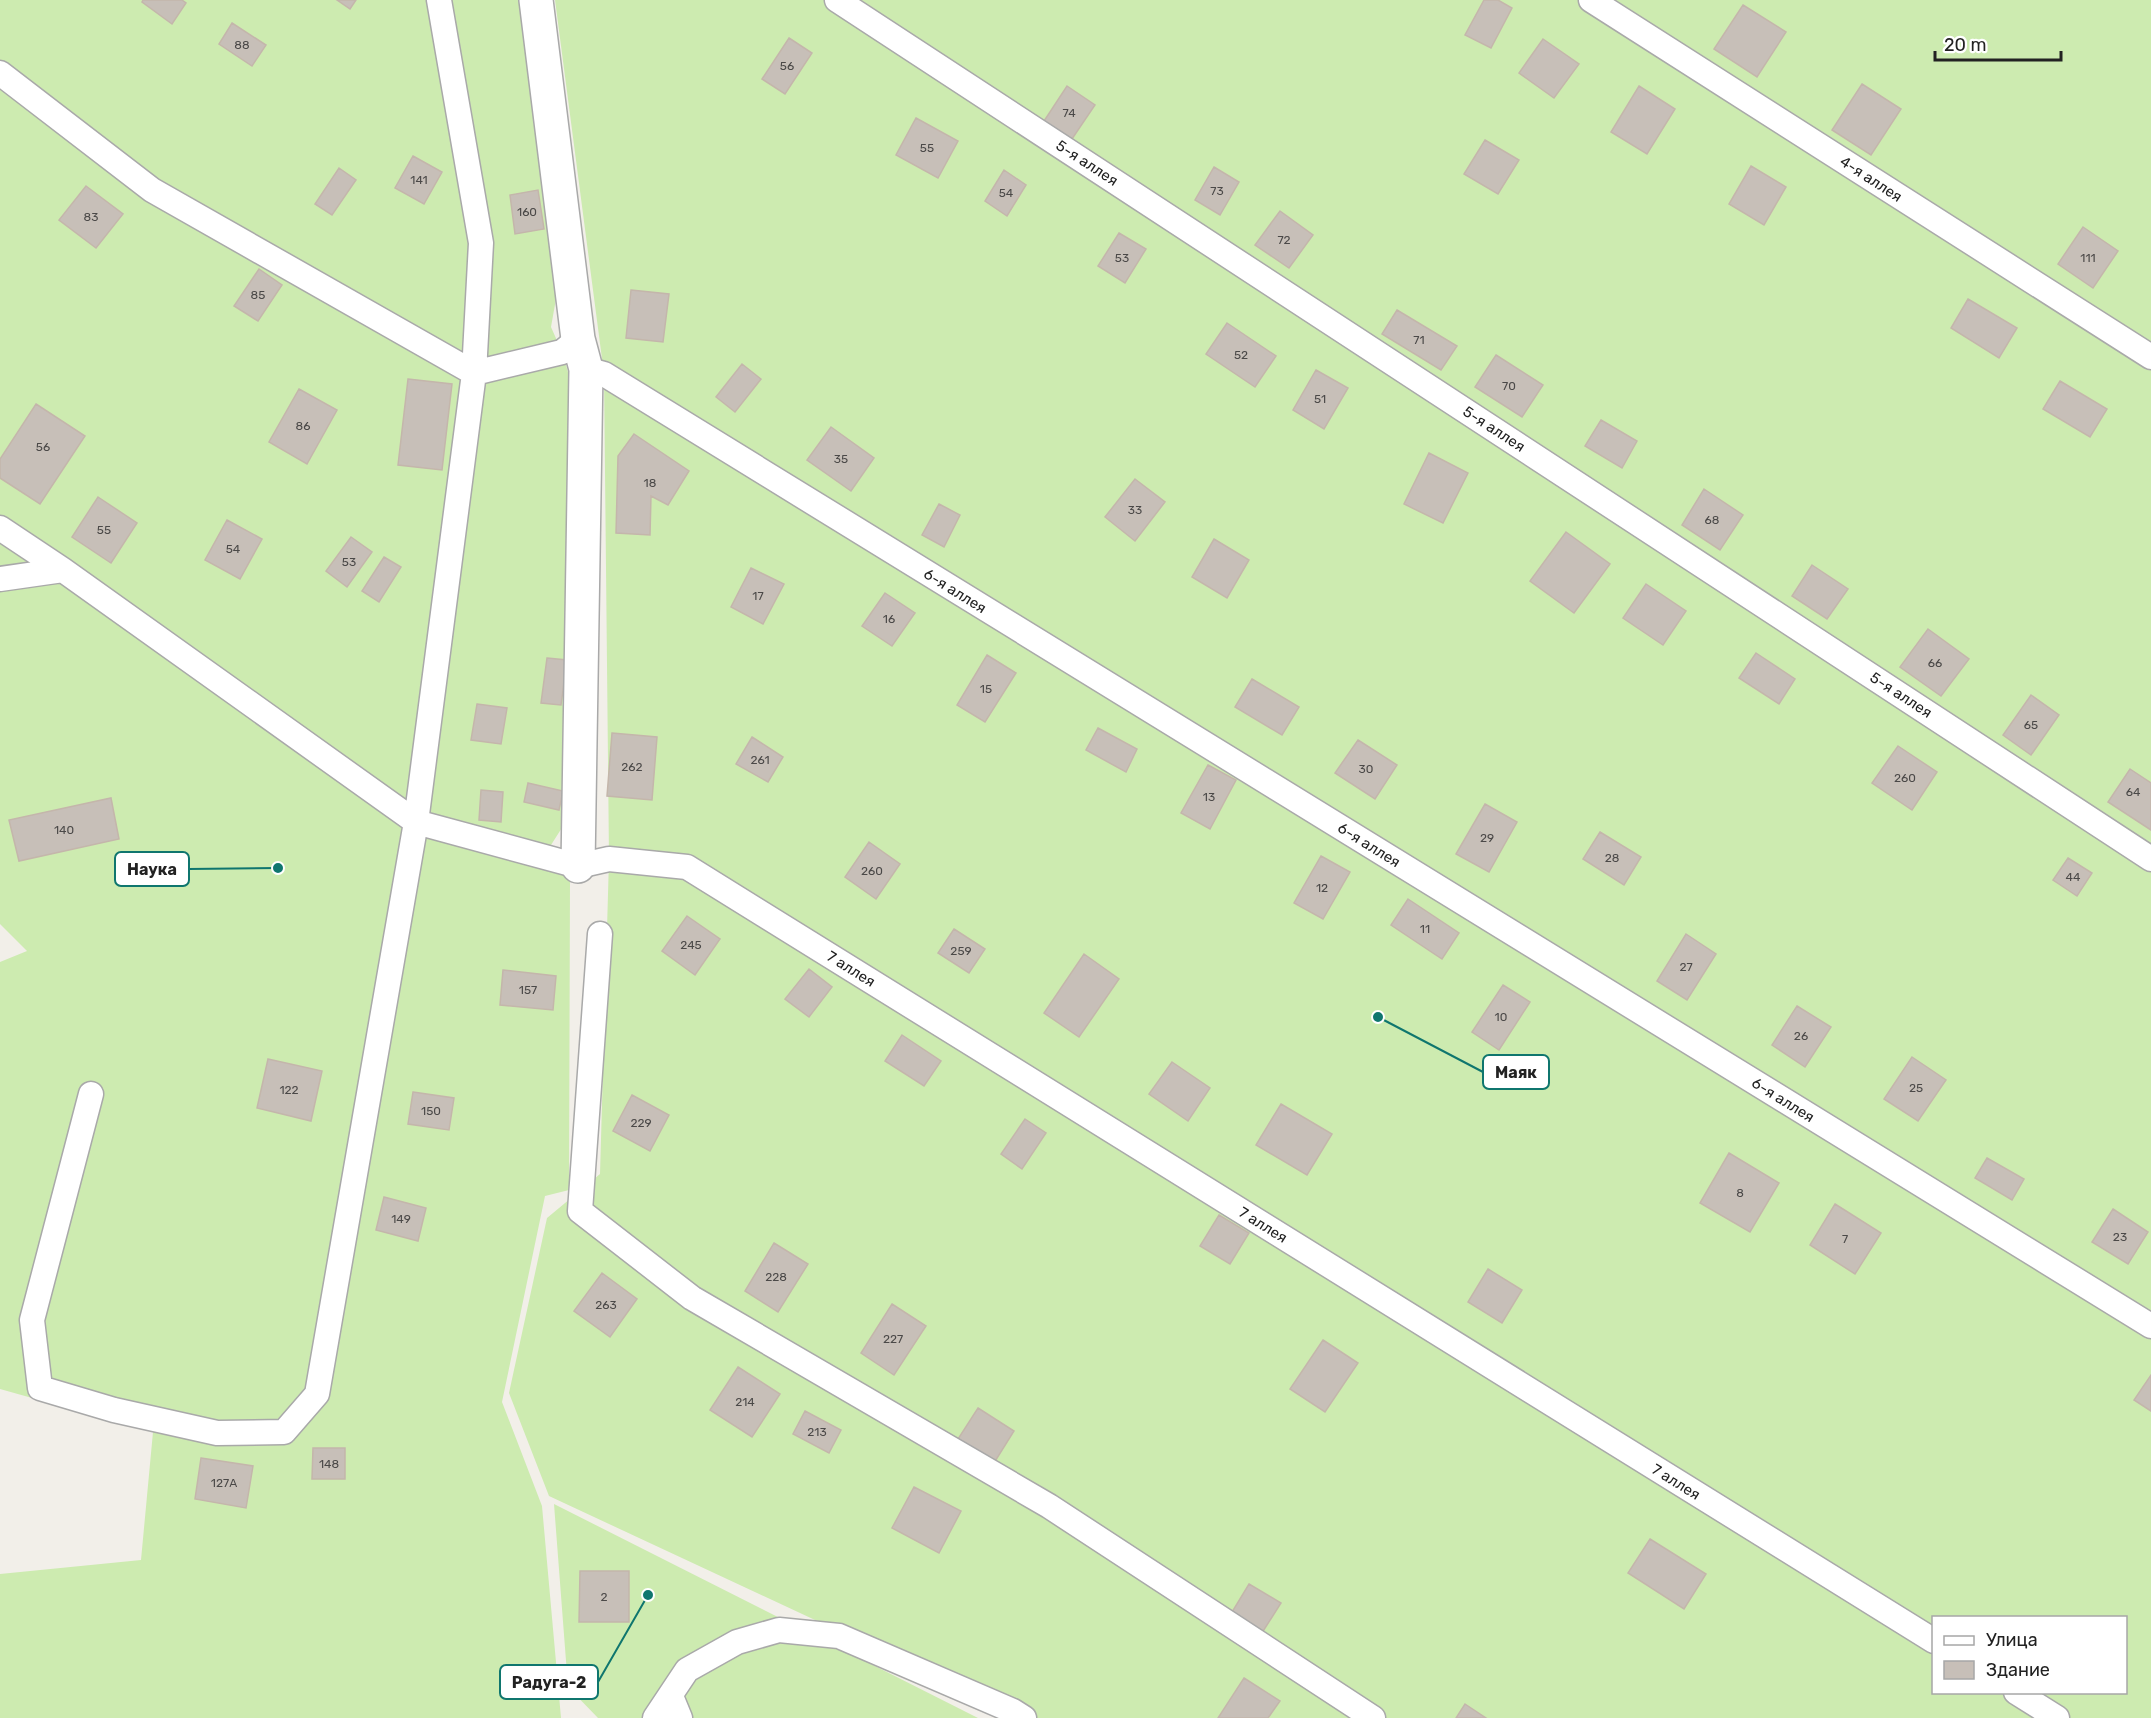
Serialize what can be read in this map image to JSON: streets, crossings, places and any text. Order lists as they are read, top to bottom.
{
  "streets": {
    "lane": [
      "5-я аллея",
      "4-я аллея",
      "6-я аллея",
      "7 аллея"
    ]
  },
  "places": ["Наука", "Маяк", "Радуга-2"],
  "house_numbers": [
    "88",
    "56",
    "74",
    "55",
    "141",
    "73",
    "54",
    "160",
    "83",
    "72",
    "53",
    "111",
    "85",
    "71",
    "52",
    "70",
    "51",
    "86",
    "56",
    "35",
    "18",
    "33",
    "68",
    "55",
    "54",
    "53",
    "17",
    "16",
    "66",
    "15",
    "65",
    "261",
    "262",
    "30",
    "260",
    "64",
    "13",
    "140",
    "29",
    "28",
    "260",
    "44",
    "12",
    "11",
    "245",
    "259",
    "27",
    "157",
    "10",
    "26",
    "25",
    "122",
    "150",
    "229",
    "8",
    "149",
    "23",
    "7",
    "228",
    "263",
    "227",
    "214",
    "213",
    "148",
    "127А",
    "2"
  ],
  "legend": ["Улица", "Здание"],
  "scale_bar": "20 m"
}
